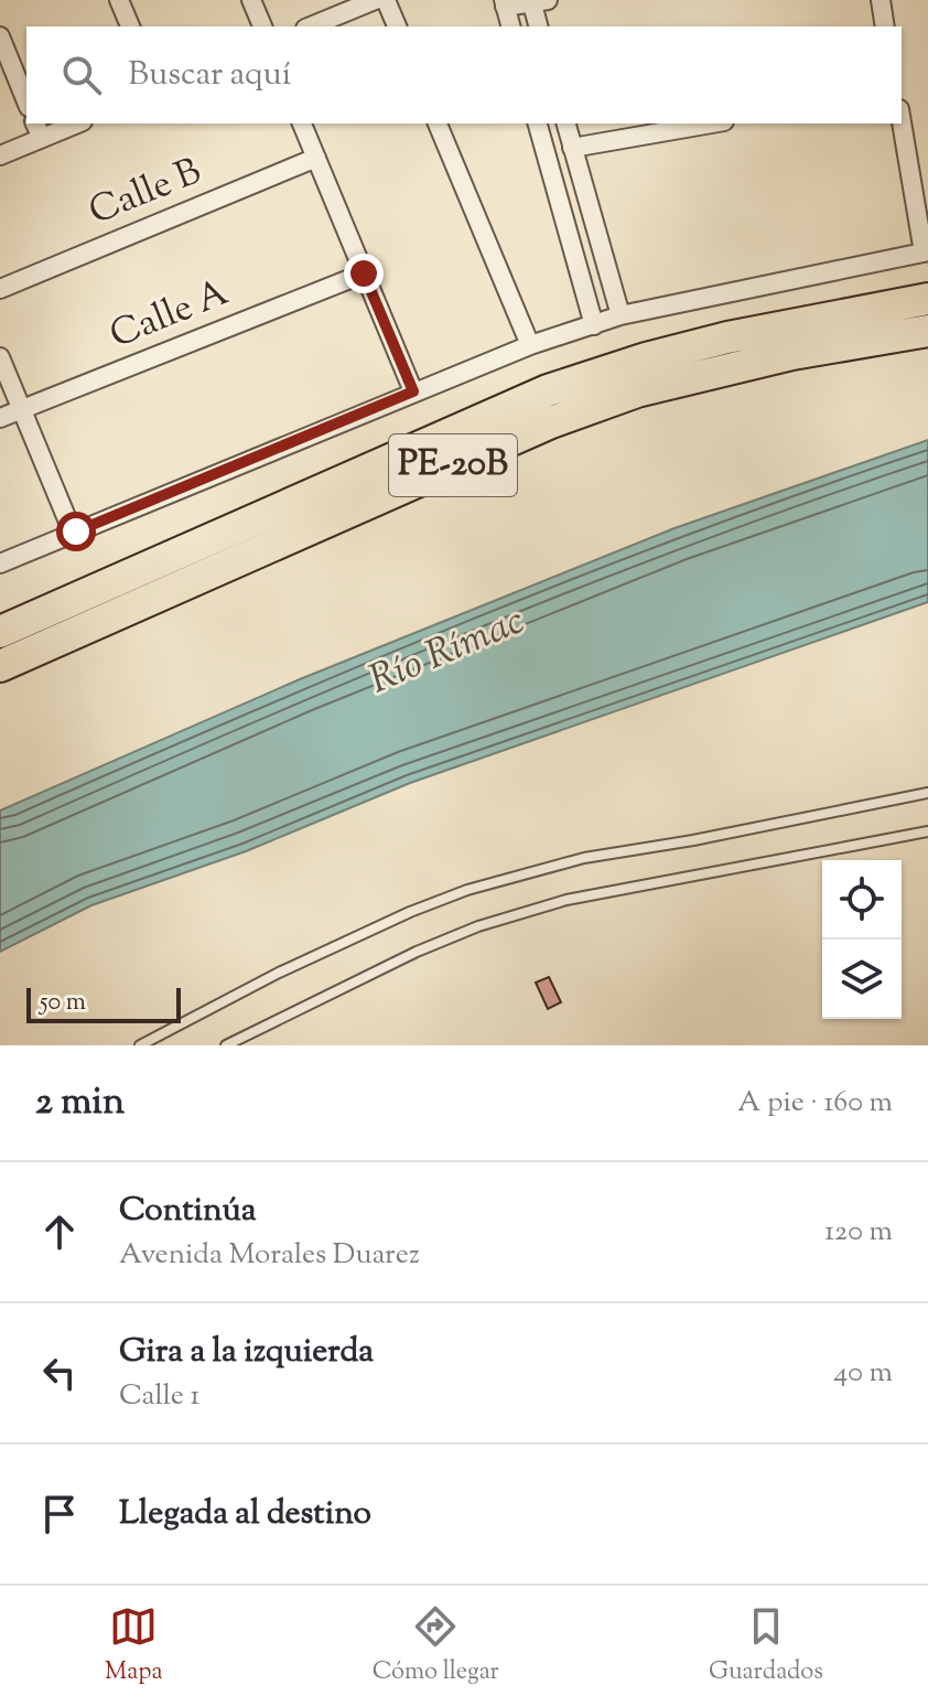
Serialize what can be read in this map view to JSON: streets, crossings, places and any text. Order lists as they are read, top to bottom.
{
  "streets": {
    "highway": ["PE-20B"],
    "street": ["Calle B", "Calle A"]
  },
  "water": ["Río Rímac"],
  "scale_bar": "50 m",
  "page": {
    "search": "Buscar aquí",
    "scale": "50 m",
    "heading": ["2 min", "A pie · 160 m"],
    "list": [
      ["Continúa", "Avenida Morales Duarez", "120 m"],
      ["Gira a la izquierda", "Calle 1", "40 m"],
      "Llegada al destino"
    ],
    "nav": ["Mapa", "Cómo llegar", "Guardados"]
  }
}
